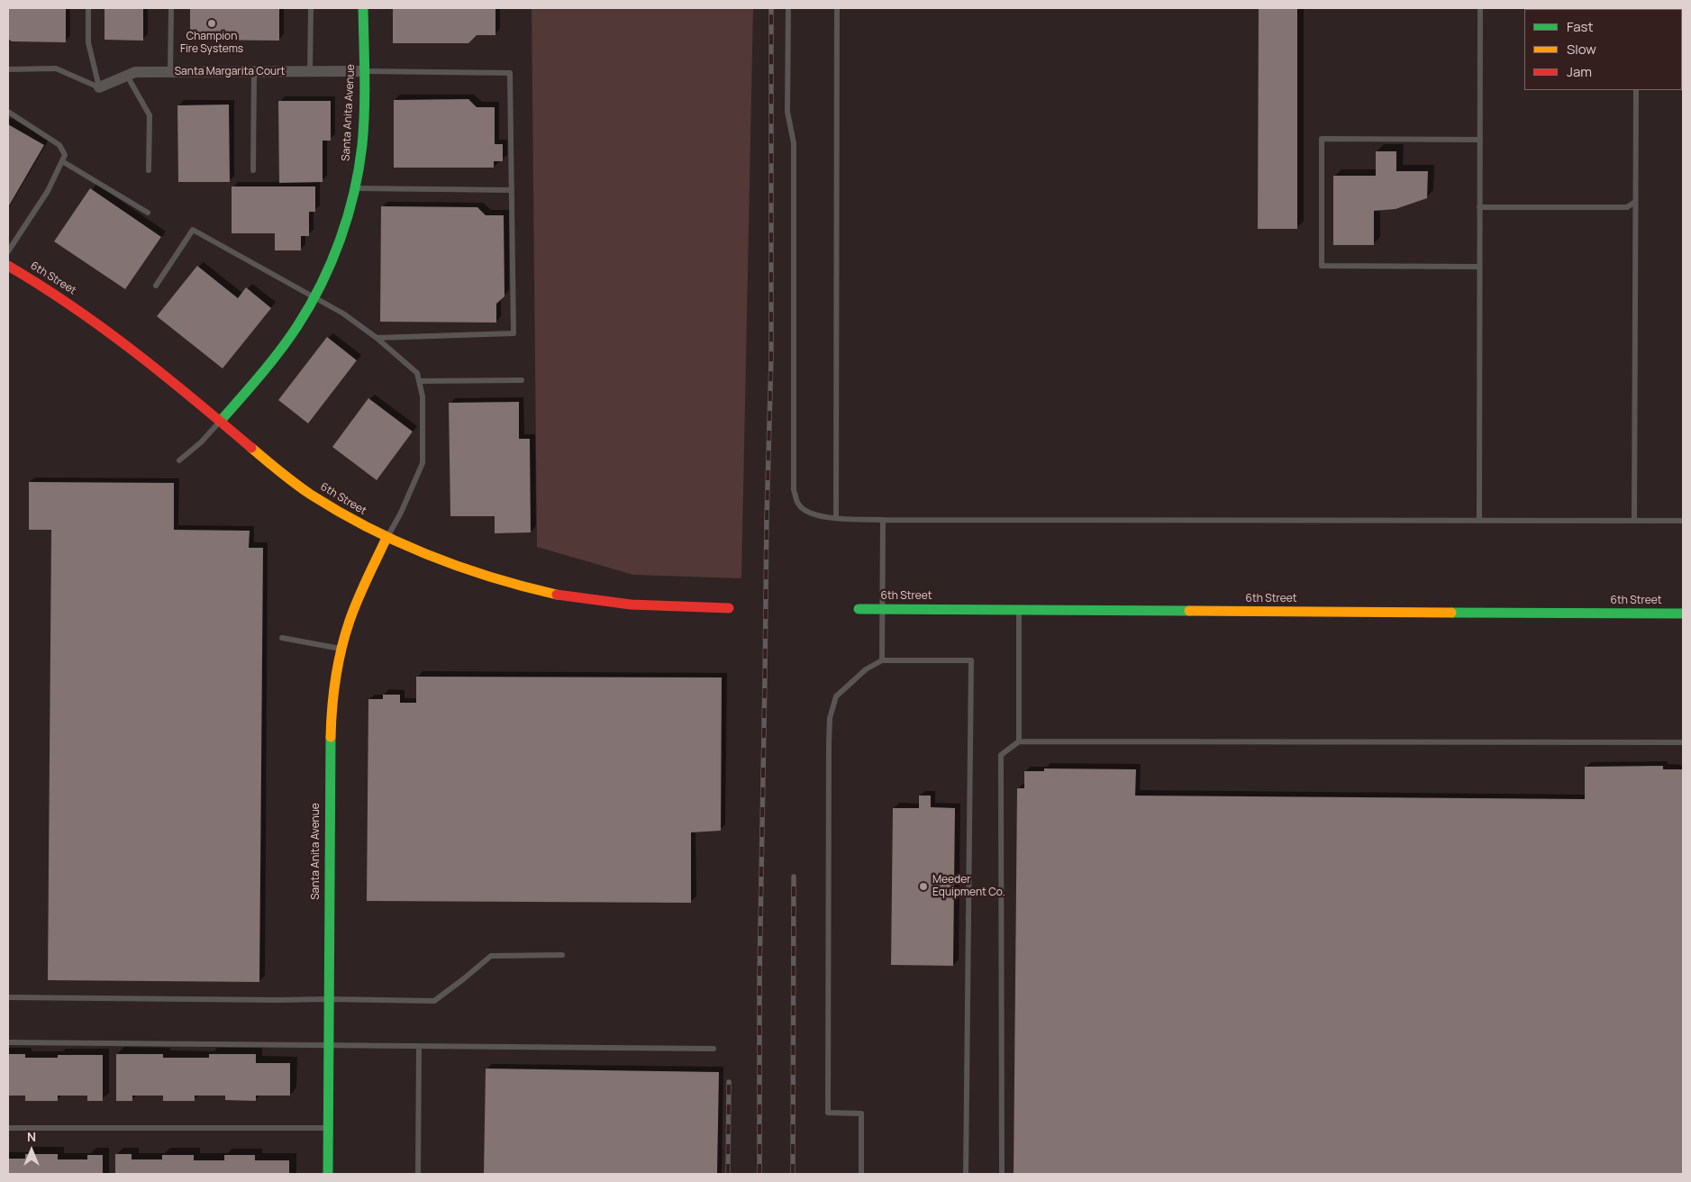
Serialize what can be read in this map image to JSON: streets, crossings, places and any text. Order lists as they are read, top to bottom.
{
  "streets": {
    "street": ["Santa Margarita Court", "Santa Anita Avenue", "6th Street"]
  },
  "crossings": [
    ["Santa Margarita Court", "Santa Anita Avenue"],
    ["Santa Anita Avenue", "6th Street"]
  ],
  "places": ["Champion Fire Systems", "Meeder Equipment Co."],
  "legend": ["Fast", "Slow", "Jam"],
  "north": "top"
}
